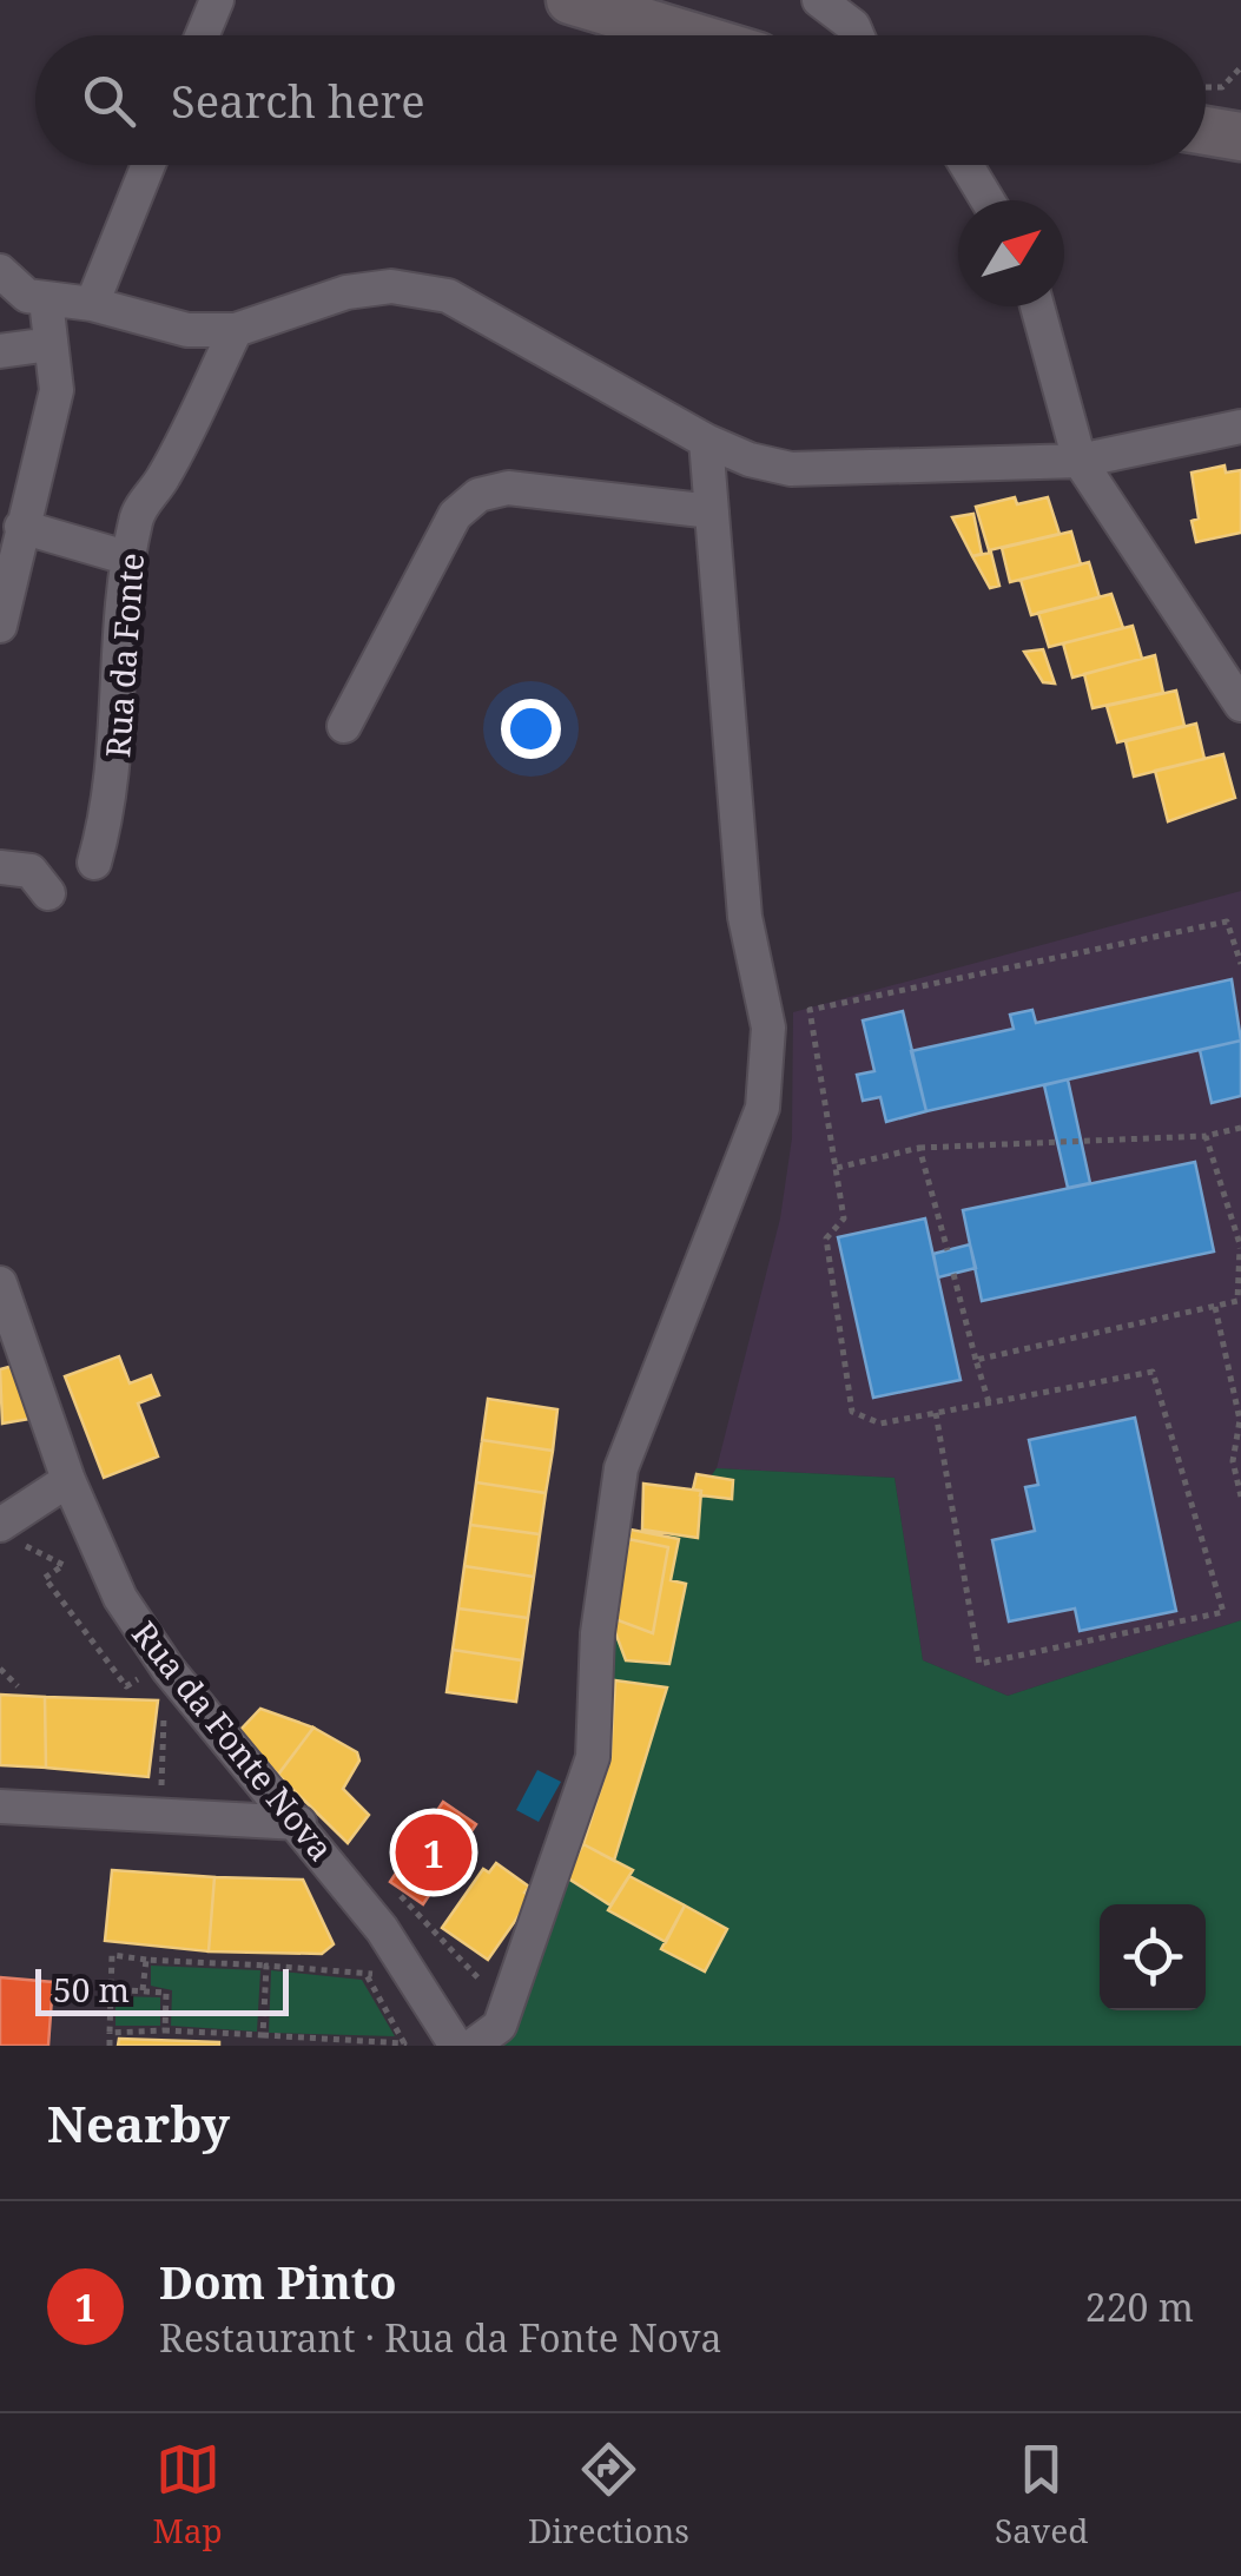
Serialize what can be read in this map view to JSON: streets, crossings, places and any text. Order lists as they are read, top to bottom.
{
  "streets": {
    "street": ["Rua da Fonte", "Rua da Fonte Nova"]
  },
  "scale_bar": "50 m",
  "north": "top right",
  "page": {
    "search": "Search here",
    "pins": "1",
    "scale": "50 m",
    "heading": "Nearby",
    "list": [
      {
        "mark": "1",
        "name": "Dom Pinto",
        "note": "Restaurant · Rua da Fonte Nova",
        "value": "220 m"
      }
    ],
    "nav": ["Map", "Directions", "Saved"]
  }
}
